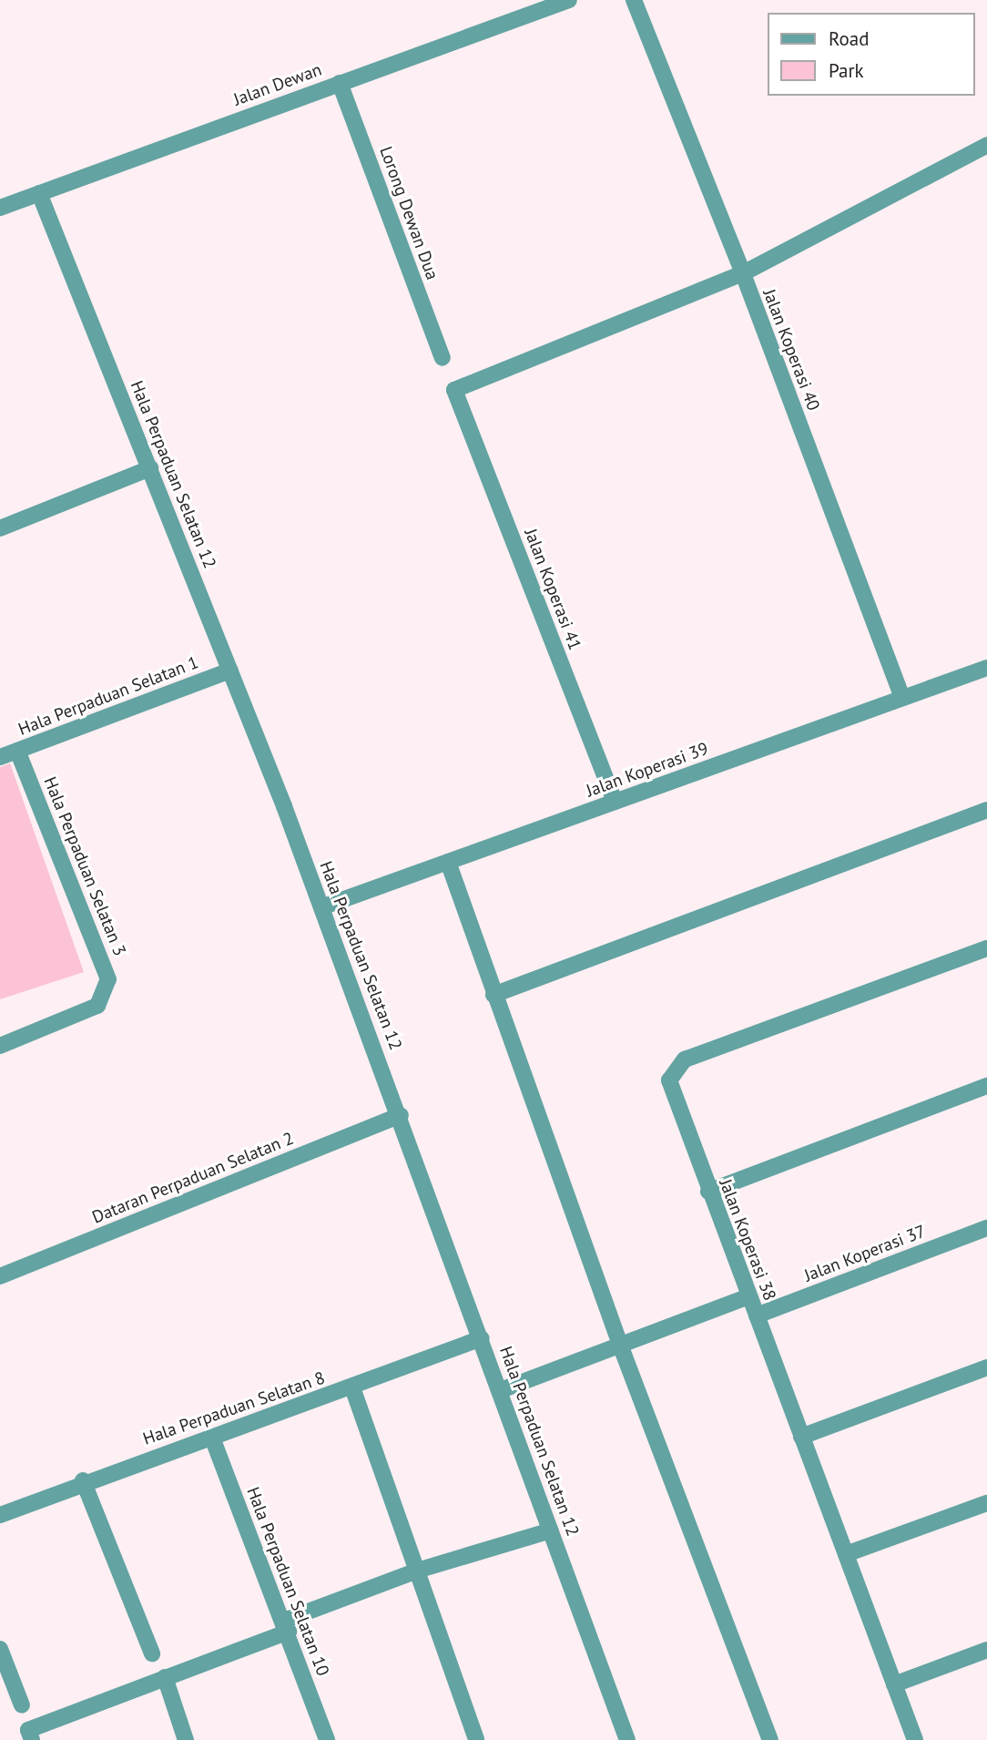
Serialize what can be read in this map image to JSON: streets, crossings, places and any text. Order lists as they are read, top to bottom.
{
  "streets": {
    "street": [
      "Jalan Dewan",
      "Lorong Dewan Dua",
      "Jalan Koperasi 40",
      "Hala Perpaduan Selatan 12",
      "Jalan Koperasi 41",
      "Hala Perpaduan Selatan 1",
      "Jalan Koperasi 39",
      "Hala Perpaduan Selatan 3",
      "Dataran Perpaduan Selatan 2",
      "Jalan Koperasi 38",
      "Jalan Koperasi 37",
      "Hala Perpaduan Selatan 8",
      "Hala Perpaduan Selatan 10"
    ]
  },
  "crossings": [
    ["Jalan Dewan", "Lorong Dewan Dua"],
    ["Jalan Dewan", "Hala Perpaduan Selatan 12"],
    ["Jalan Koperasi 40", "Jalan Koperasi 41"],
    ["Jalan Koperasi 40", "Jalan Koperasi 39"],
    ["Hala Perpaduan Selatan 12", "Hala Perpaduan Selatan 1"],
    ["Hala Perpaduan Selatan 12", "Jalan Koperasi 39"],
    ["Hala Perpaduan Selatan 12", "Dataran Perpaduan Selatan 2"],
    ["Hala Perpaduan Selatan 12", "Hala Perpaduan Selatan 8"],
    ["Jalan Koperasi 41", "Jalan Koperasi 39"],
    ["Hala Perpaduan Selatan 1", "Hala Perpaduan Selatan 3"],
    ["Jalan Koperasi 38", "Jalan Koperasi 37"],
    ["Hala Perpaduan Selatan 8", "Hala Perpaduan Selatan 10"]
  ],
  "legend": ["Road", "Park"]
}
